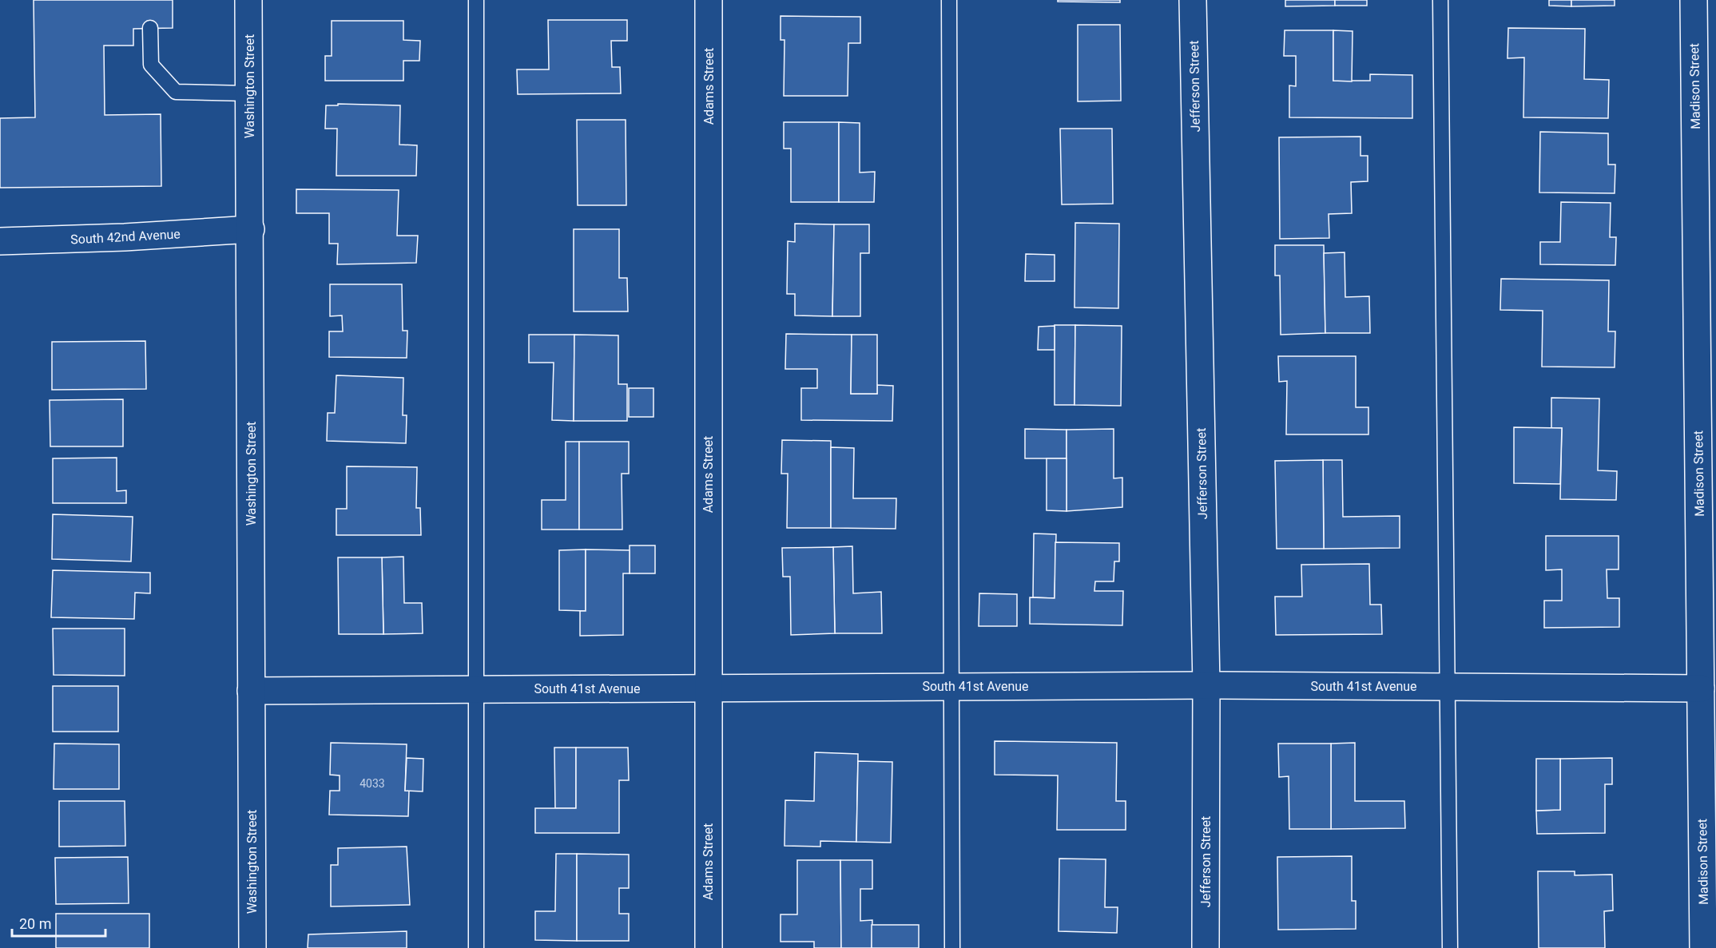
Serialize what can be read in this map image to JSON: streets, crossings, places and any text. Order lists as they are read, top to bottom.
{
  "streets": {
    "street": [
      "Washington Street",
      "Adams Street",
      "Jefferson Street",
      "Madison Street",
      "South 42nd Avenue",
      "South 41st Avenue"
    ]
  },
  "crossings": [
    ["Washington Street", "South 42nd Avenue"],
    ["Washington Street", "South 41st Avenue"],
    ["Adams Street", "South 41st Avenue"],
    ["Jefferson Street", "South 41st Avenue"],
    ["Madison Street", "South 41st Avenue"]
  ],
  "house_numbers": ["4033"],
  "scale_bar": "20 m"
}
